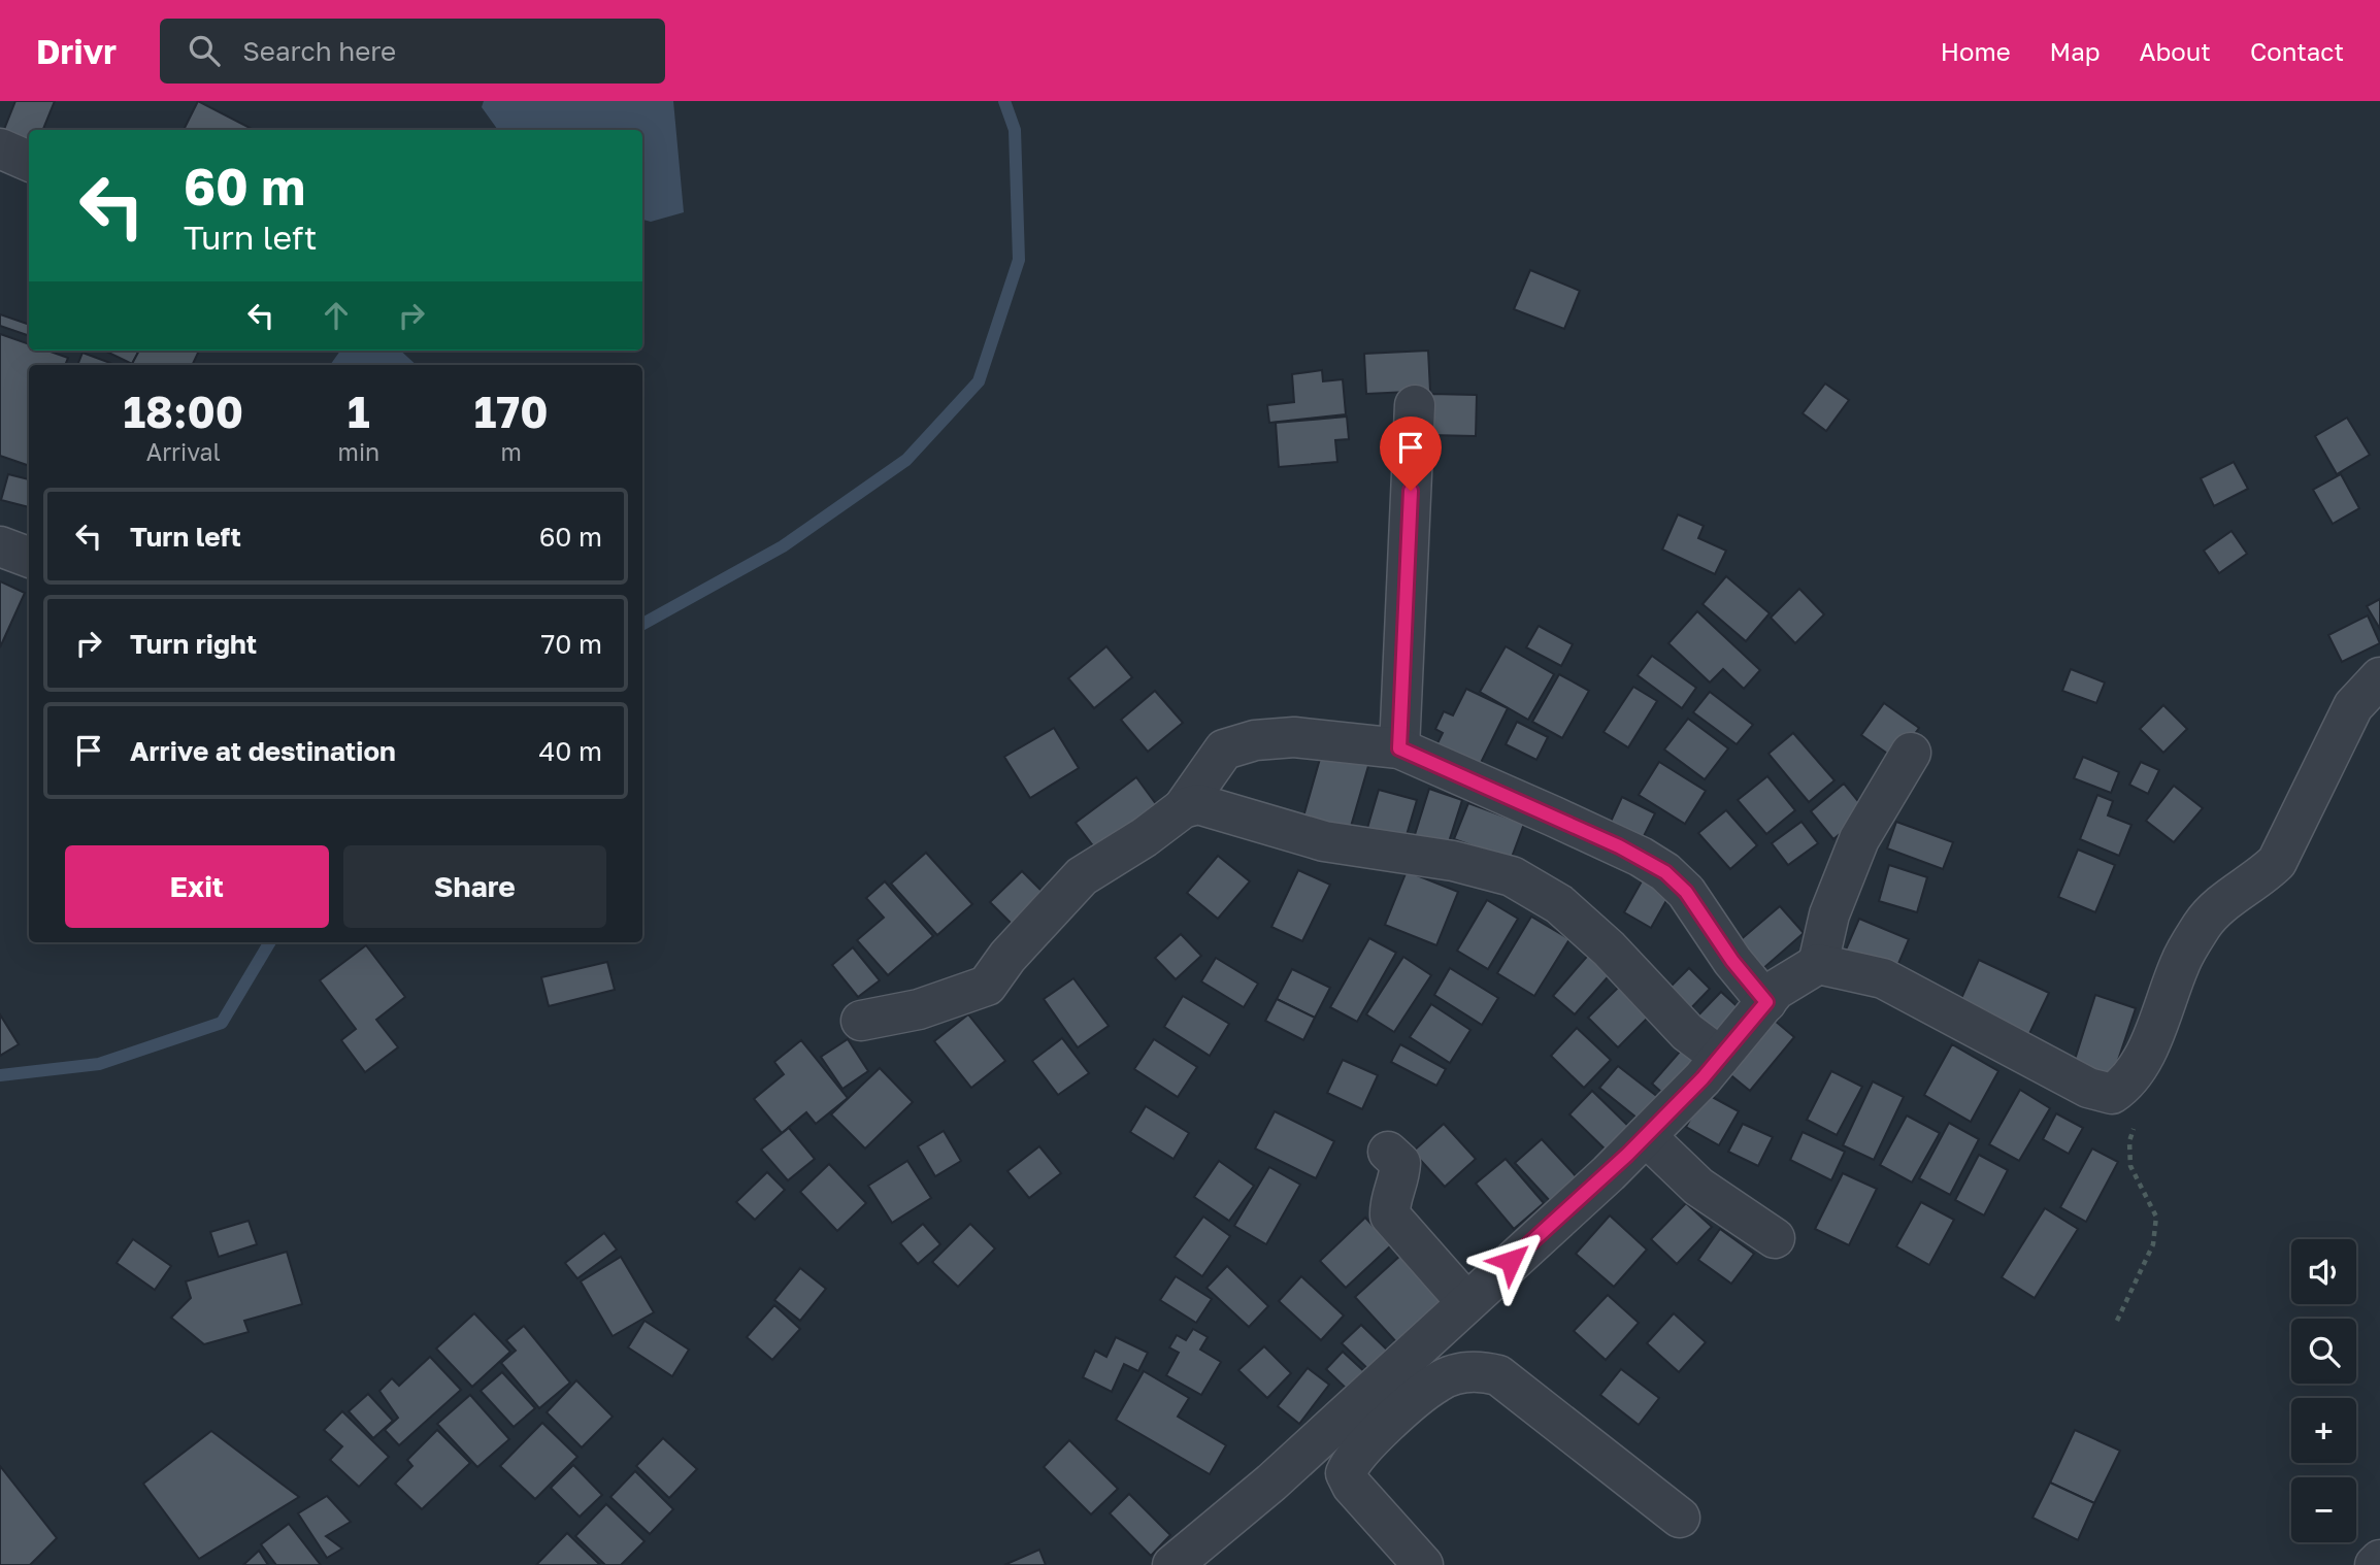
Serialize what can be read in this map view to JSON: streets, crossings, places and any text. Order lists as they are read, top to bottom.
{
  "page": {
    "header": "Drivr",
    "search": "Search here",
    "nav": [
      "Home",
      "Map",
      "About",
      "Contact"
    ],
    "turn": ["60 m", "Turn left"],
    "eta": [
      "18:00",
      "Arrival",
      "1",
      "min",
      "170",
      "m"
    ],
    "list": [
      {
        "name": "Turn left",
        "value": "60 m"
      },
      {
        "name": "Turn right",
        "value": "70 m"
      },
      {
        "name": "Arrive at destination",
        "value": "40 m"
      }
    ],
    "buttons": ["Exit", "Share"],
    "map_buttons": ["+", "−"]
  }
}
